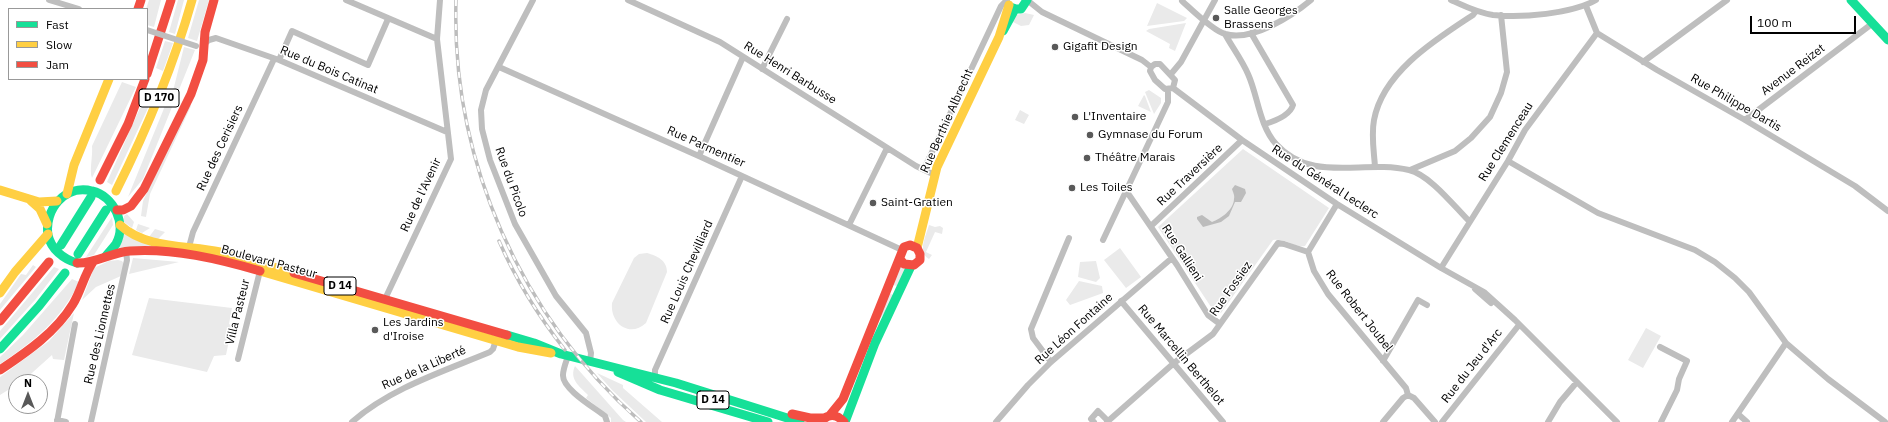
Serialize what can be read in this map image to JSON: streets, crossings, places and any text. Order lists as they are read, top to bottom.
{
  "streets": {
    "main road": [
      "D 170",
      "Rue Berthie Albrecht",
      "Boulevard Pasteur",
      "D 14"
    ],
    "street": [
      "Rue du Bois Catinat",
      "Avenue Reizet",
      "Rue Henri Barbusse",
      "Rue Philippe Dartis",
      "Rue Clemenceau",
      "Rue Parmentier",
      "Rue des Cerisiers",
      "Rue Traversière",
      "Rue du Picolo",
      "Rue du Général Leclerc",
      "Rue de l'Avenir",
      "Rue Gallieni",
      "Rue Louis Chevilliard",
      "Rue Fossiez",
      "Rue Robert Joubel",
      "Villa Pasteur",
      "Rue Léon Fontaine",
      "Rue des Lionnettes",
      "Rue Marcellin Berthelot",
      "Rue du Jeu d'Arc",
      "Rue de la Liberté"
    ]
  },
  "crossings": [
    ["Rue du Bois Catinat", "Rue des Cerisiers"],
    ["Rue du Bois Catinat", "Rue de l'Avenir"],
    ["Avenue Reizet", "Rue Philippe Dartis"],
    ["Rue Henri Barbusse", "Rue Berthie Albrecht"],
    ["Rue Philippe Dartis", "Rue Clemenceau"],
    ["Rue Berthie Albrecht", "Rue Parmentier"],
    ["Rue Berthie Albrecht", "Boulevard Pasteur"],
    ["Rue Clemenceau", "Rue du Général Leclerc"],
    ["Rue Parmentier", "Rue du Picolo"],
    ["Rue Parmentier", "Rue Louis Chevilliard"],
    ["Rue des Cerisiers", "Boulevard Pasteur"],
    ["Rue Traversière", "Rue du Général Leclerc"],
    ["Rue Traversière", "Rue Gallieni"],
    ["Rue du Picolo", "Boulevard Pasteur"],
    ["Rue du Général Leclerc", "Rue du Jeu d'Arc"],
    ["Rue de l'Avenir", "Boulevard Pasteur"],
    ["Rue Gallieni", "Rue Fossiez"],
    ["Rue Gallieni", "Rue Léon Fontaine"],
    ["Boulevard Pasteur", "Rue Louis Chevilliard"],
    ["Boulevard Pasteur", "Villa Pasteur"],
    ["Boulevard Pasteur", "Rue des Lionnettes"],
    ["Boulevard Pasteur", "Rue de la Liberté"],
    ["Rue Fossiez", "Rue Robert Joubel"],
    ["Rue Fossiez", "Rue Marcellin Berthelot"],
    ["Rue Léon Fontaine", "Rue Marcellin Berthelot"]
  ],
  "places": [
    "Salle Georges Brassens",
    "Gigafit Design",
    "L'Inventaire",
    "Gymnase du Forum",
    "Théâtre Marais",
    "Les Toiles",
    "Saint-Gratien",
    "Les Jardins d'Iroise"
  ],
  "legend": ["Fast", "Slow", "Jam"],
  "scale_bar": "100 m",
  "north": "top"
}
